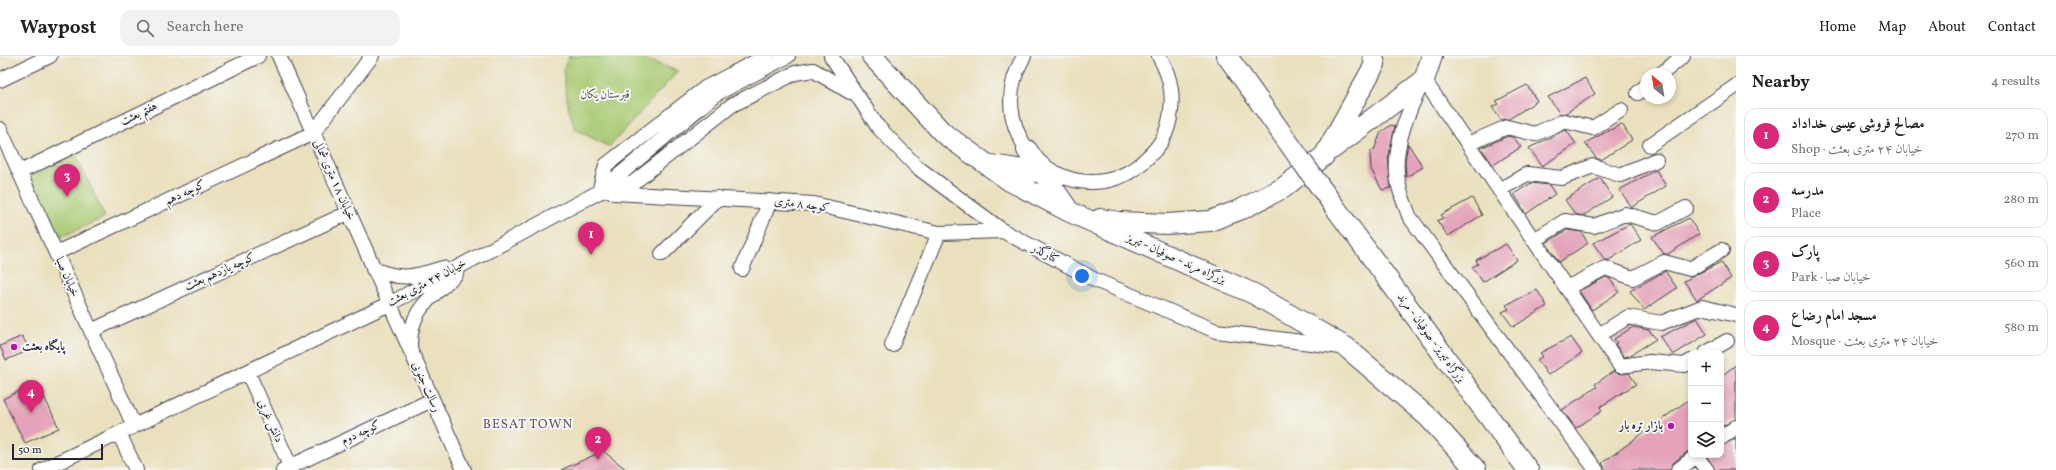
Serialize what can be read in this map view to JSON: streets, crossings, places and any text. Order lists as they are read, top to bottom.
{
  "streets": {
    "highway": ["بزرگراه مرند - صوفیان - تبریز", "بزرگراه تبریز - صوفیان - مرند"],
    "street": [
      "هفتم بعثت",
      "خیابان ۱۸ متری شمالی",
      "کوچه دهم",
      "کوچه ۸ متری",
      "کنارگذر",
      "کوچه یازدهم بعثت",
      "خیابان صبا",
      "خیابان ۲۴ متری بعثت",
      "رسالت جنوبی",
      "دانش غربی",
      "کوچه دوم"
    ]
  },
  "crossings": [
    ["هفتم بعثت", "خیابان صبا"],
    ["خیابان ۱۸ متری شمالی", "کوچه دهم"],
    ["خیابان ۱۸ متری شمالی", "کوچه یازدهم بعثت"],
    ["خیابان ۱۸ متری شمالی", "خیابان ۲۴ متری بعثت"],
    ["خیابان ۱۸ متری شمالی", "رسالت جنوبی"],
    ["کوچه دهم", "خیابان صبا"],
    ["کوچه ۸ متری", "کنارگذر"],
    ["کوچه ۸ متری", "خیابان ۲۴ متری بعثت"],
    ["کنارگذر", "بزرگراه مرند - صوفیان - تبریز"],
    ["کوچه یازدهم بعثت", "خیابان صبا"],
    ["خیابان صبا", "خیابان ۲۴ متری بعثت"],
    ["خیابان ۲۴ متری بعثت", "رسالت جنوبی"],
    ["خیابان ۲۴ متری بعثت", "دانش غربی"],
    ["رسالت جنوبی", "کوچه دوم"],
    ["دانش غربی", "کوچه دوم"]
  ],
  "districts": ["BESAT TOWN"],
  "parks": ["قبرستان یکان"],
  "places": ["پایگاه بعثت", "بازار تره بار"],
  "scale_bar": "50 m",
  "north": "top left",
  "page": {
    "header": "Waypost",
    "search": "Search here",
    "nav": [
      "Home",
      "Map",
      "About",
      "Contact"
    ],
    "heading": ["Nearby", "4 results"],
    "list": [
      {
        "mark": "1",
        "name": "مصالح فروشی عیسی خداداد",
        "note": "Shop · خیابان ۲۴ متری بعثت",
        "value": "270 m"
      },
      {
        "mark": "2",
        "name": "مدرسه",
        "note": "Place",
        "value": "280 m"
      },
      {
        "mark": "3",
        "name": "پارک",
        "note": "Park · خیابان صبا",
        "value": "560 m"
      },
      {
        "mark": "4",
        "name": "مسجد امام رضا ع",
        "note": "Mosque · خیابان ۲۴ متری بعثت",
        "value": "580 m"
      }
    ],
    "pins": [
      "3",
      "1",
      "4",
      "2"
    ],
    "map_buttons": ["+", "−"],
    "scale": "50 m"
  }
}
